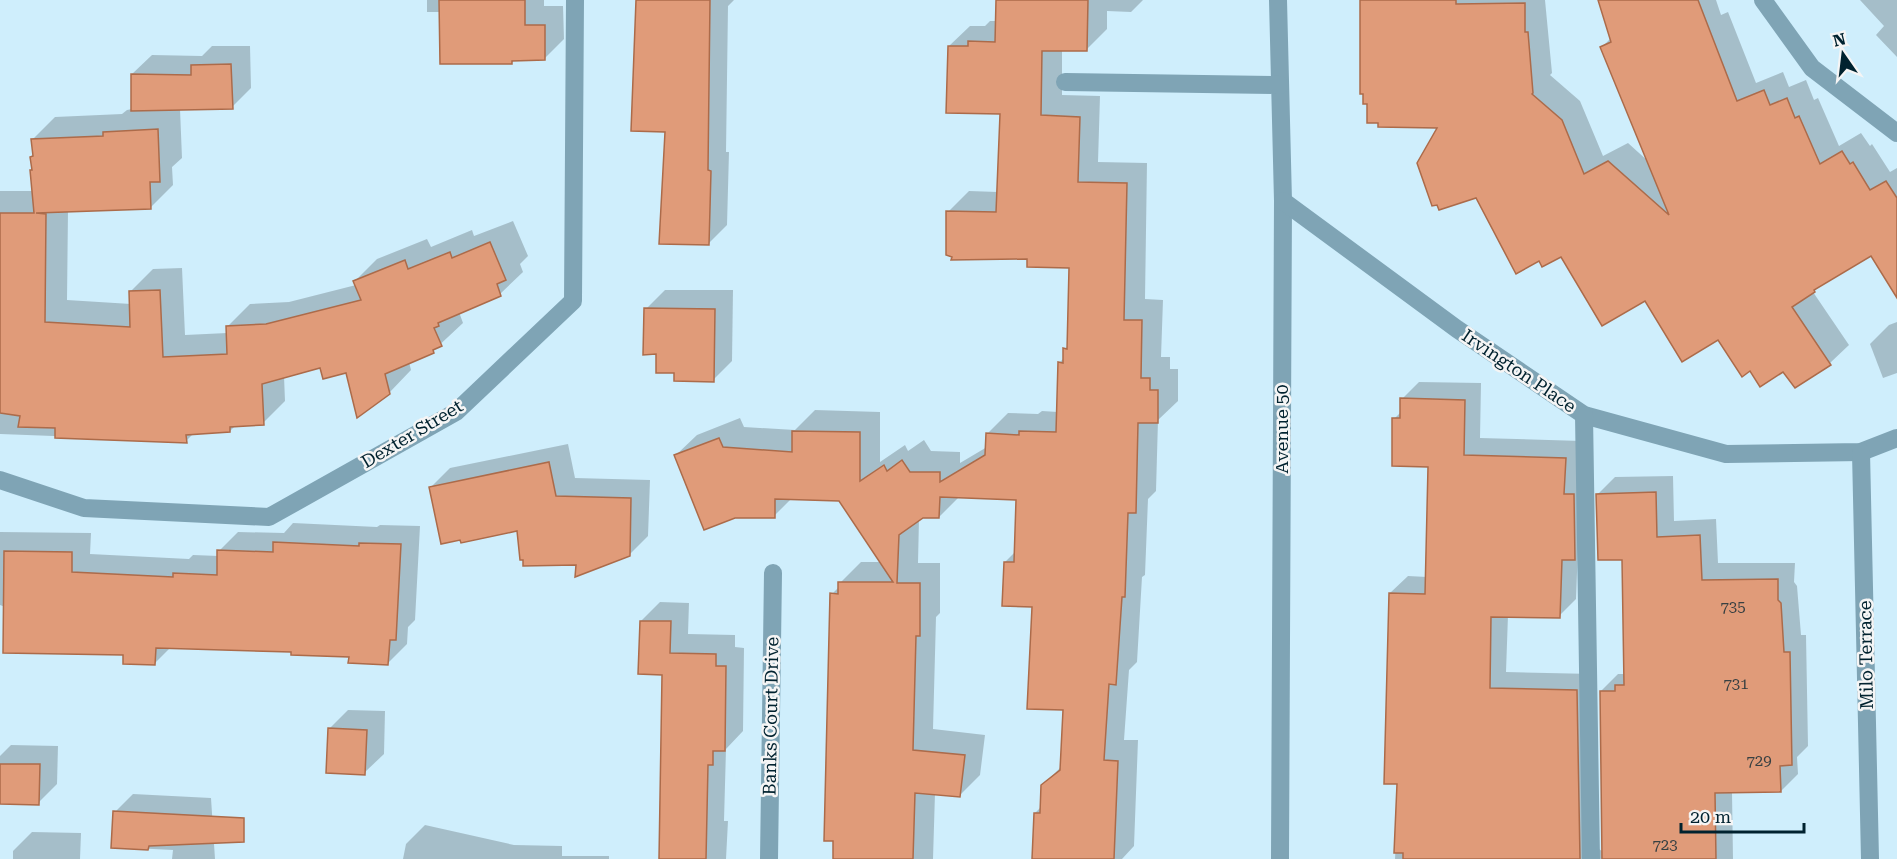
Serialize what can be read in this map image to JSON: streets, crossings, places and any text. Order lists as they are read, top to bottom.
{
  "streets": {
    "street": [
      "Irvington Place",
      "Avenue 50",
      "Dexter Street",
      "Milo Terrace",
      "Banks Court Drive"
    ]
  },
  "crossings": [
    ["Irvington Place", "Avenue 50"],
    ["Irvington Place", "Milo Terrace"]
  ],
  "house_numbers": [
    "735",
    "731",
    "729",
    "723"
  ],
  "scale_bar": "20 m",
  "north": "top"
}
